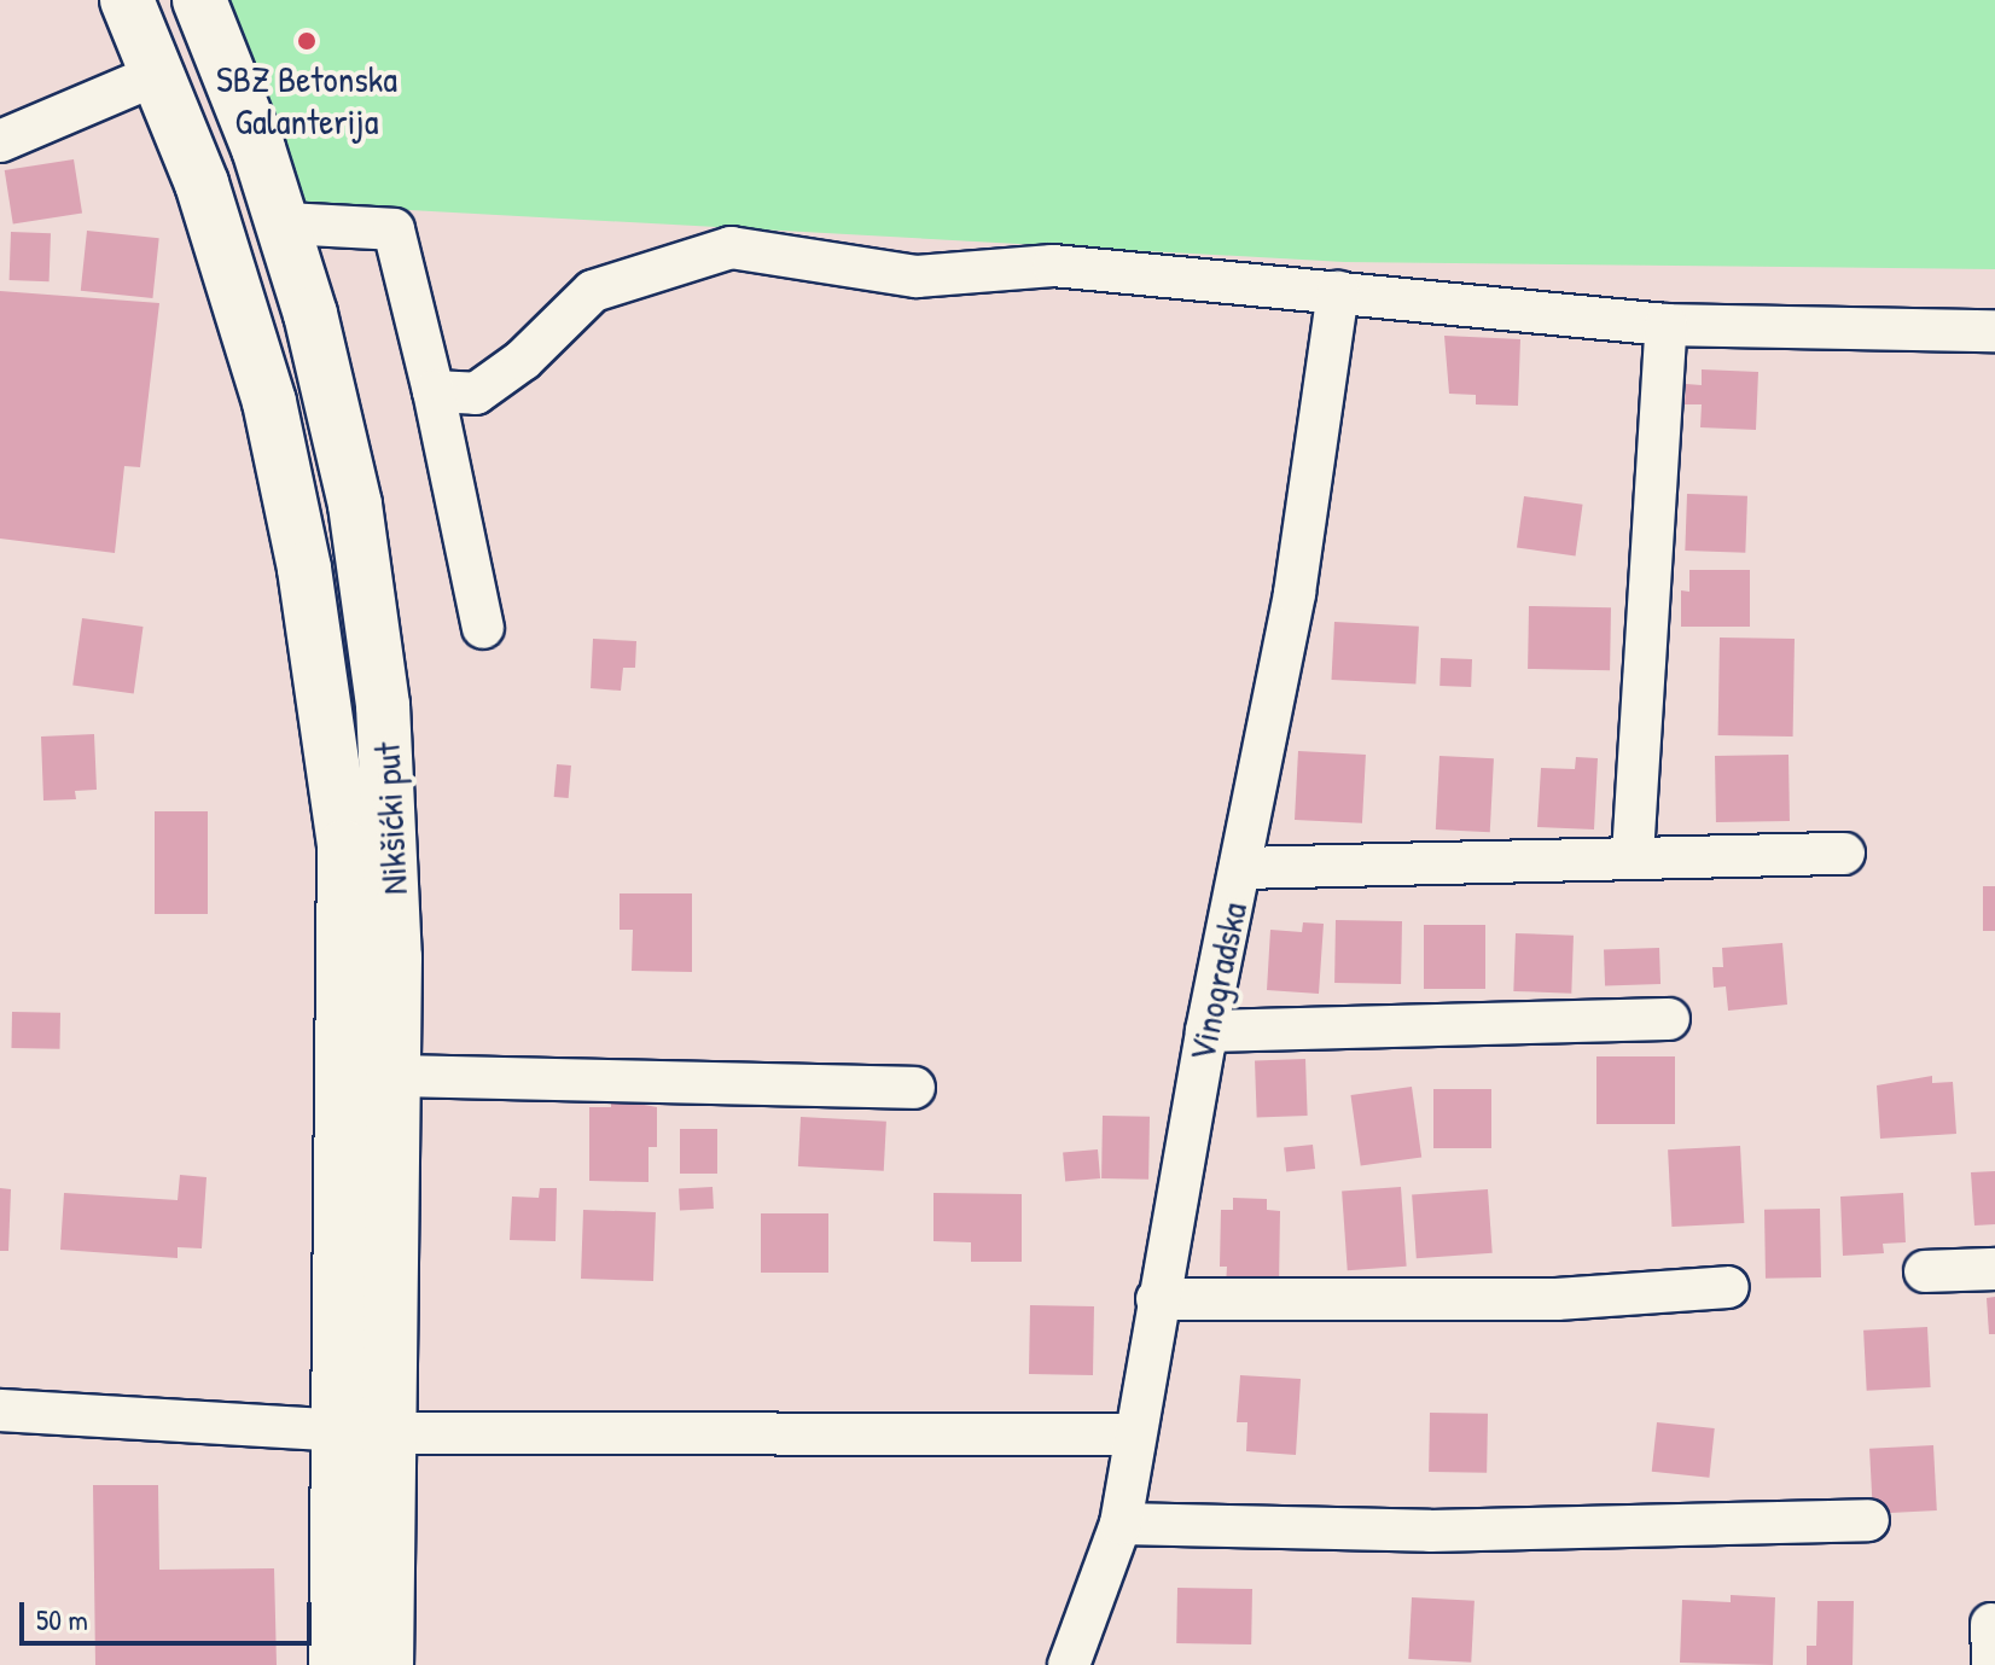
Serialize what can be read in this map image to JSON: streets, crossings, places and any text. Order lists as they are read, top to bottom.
{
  "streets": {
    "main road": ["Nikšićki put"],
    "street": ["Vinogradska"]
  },
  "places": ["SBZ Betonska Galanterija"],
  "scale_bar": "50 m"
}
